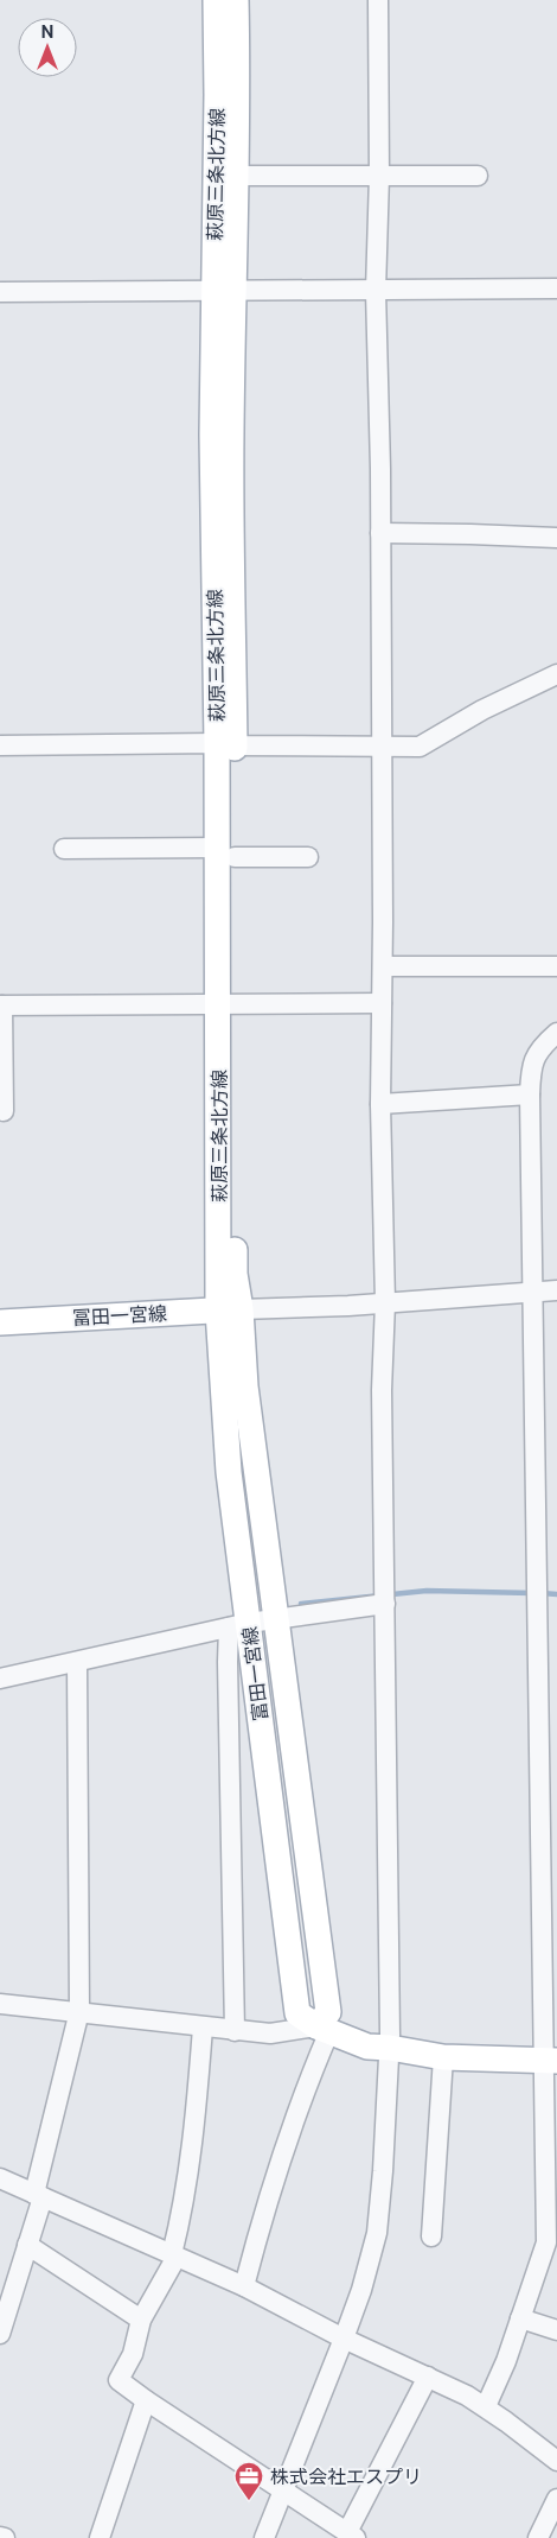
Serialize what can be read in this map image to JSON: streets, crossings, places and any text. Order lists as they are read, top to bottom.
{
  "streets": {
    "main road": ["萩原三条北方線", "冨田一宮線", "富田一宮線"]
  },
  "crossings": [
    ["萩原三条北方線", "冨田一宮線"],
    ["萩原三条北方線", "富田一宮線"],
    ["冨田一宮線", "富田一宮線"]
  ],
  "places": {
    "office": ["株式会社エスプリ"]
  },
  "north": "top"
}
